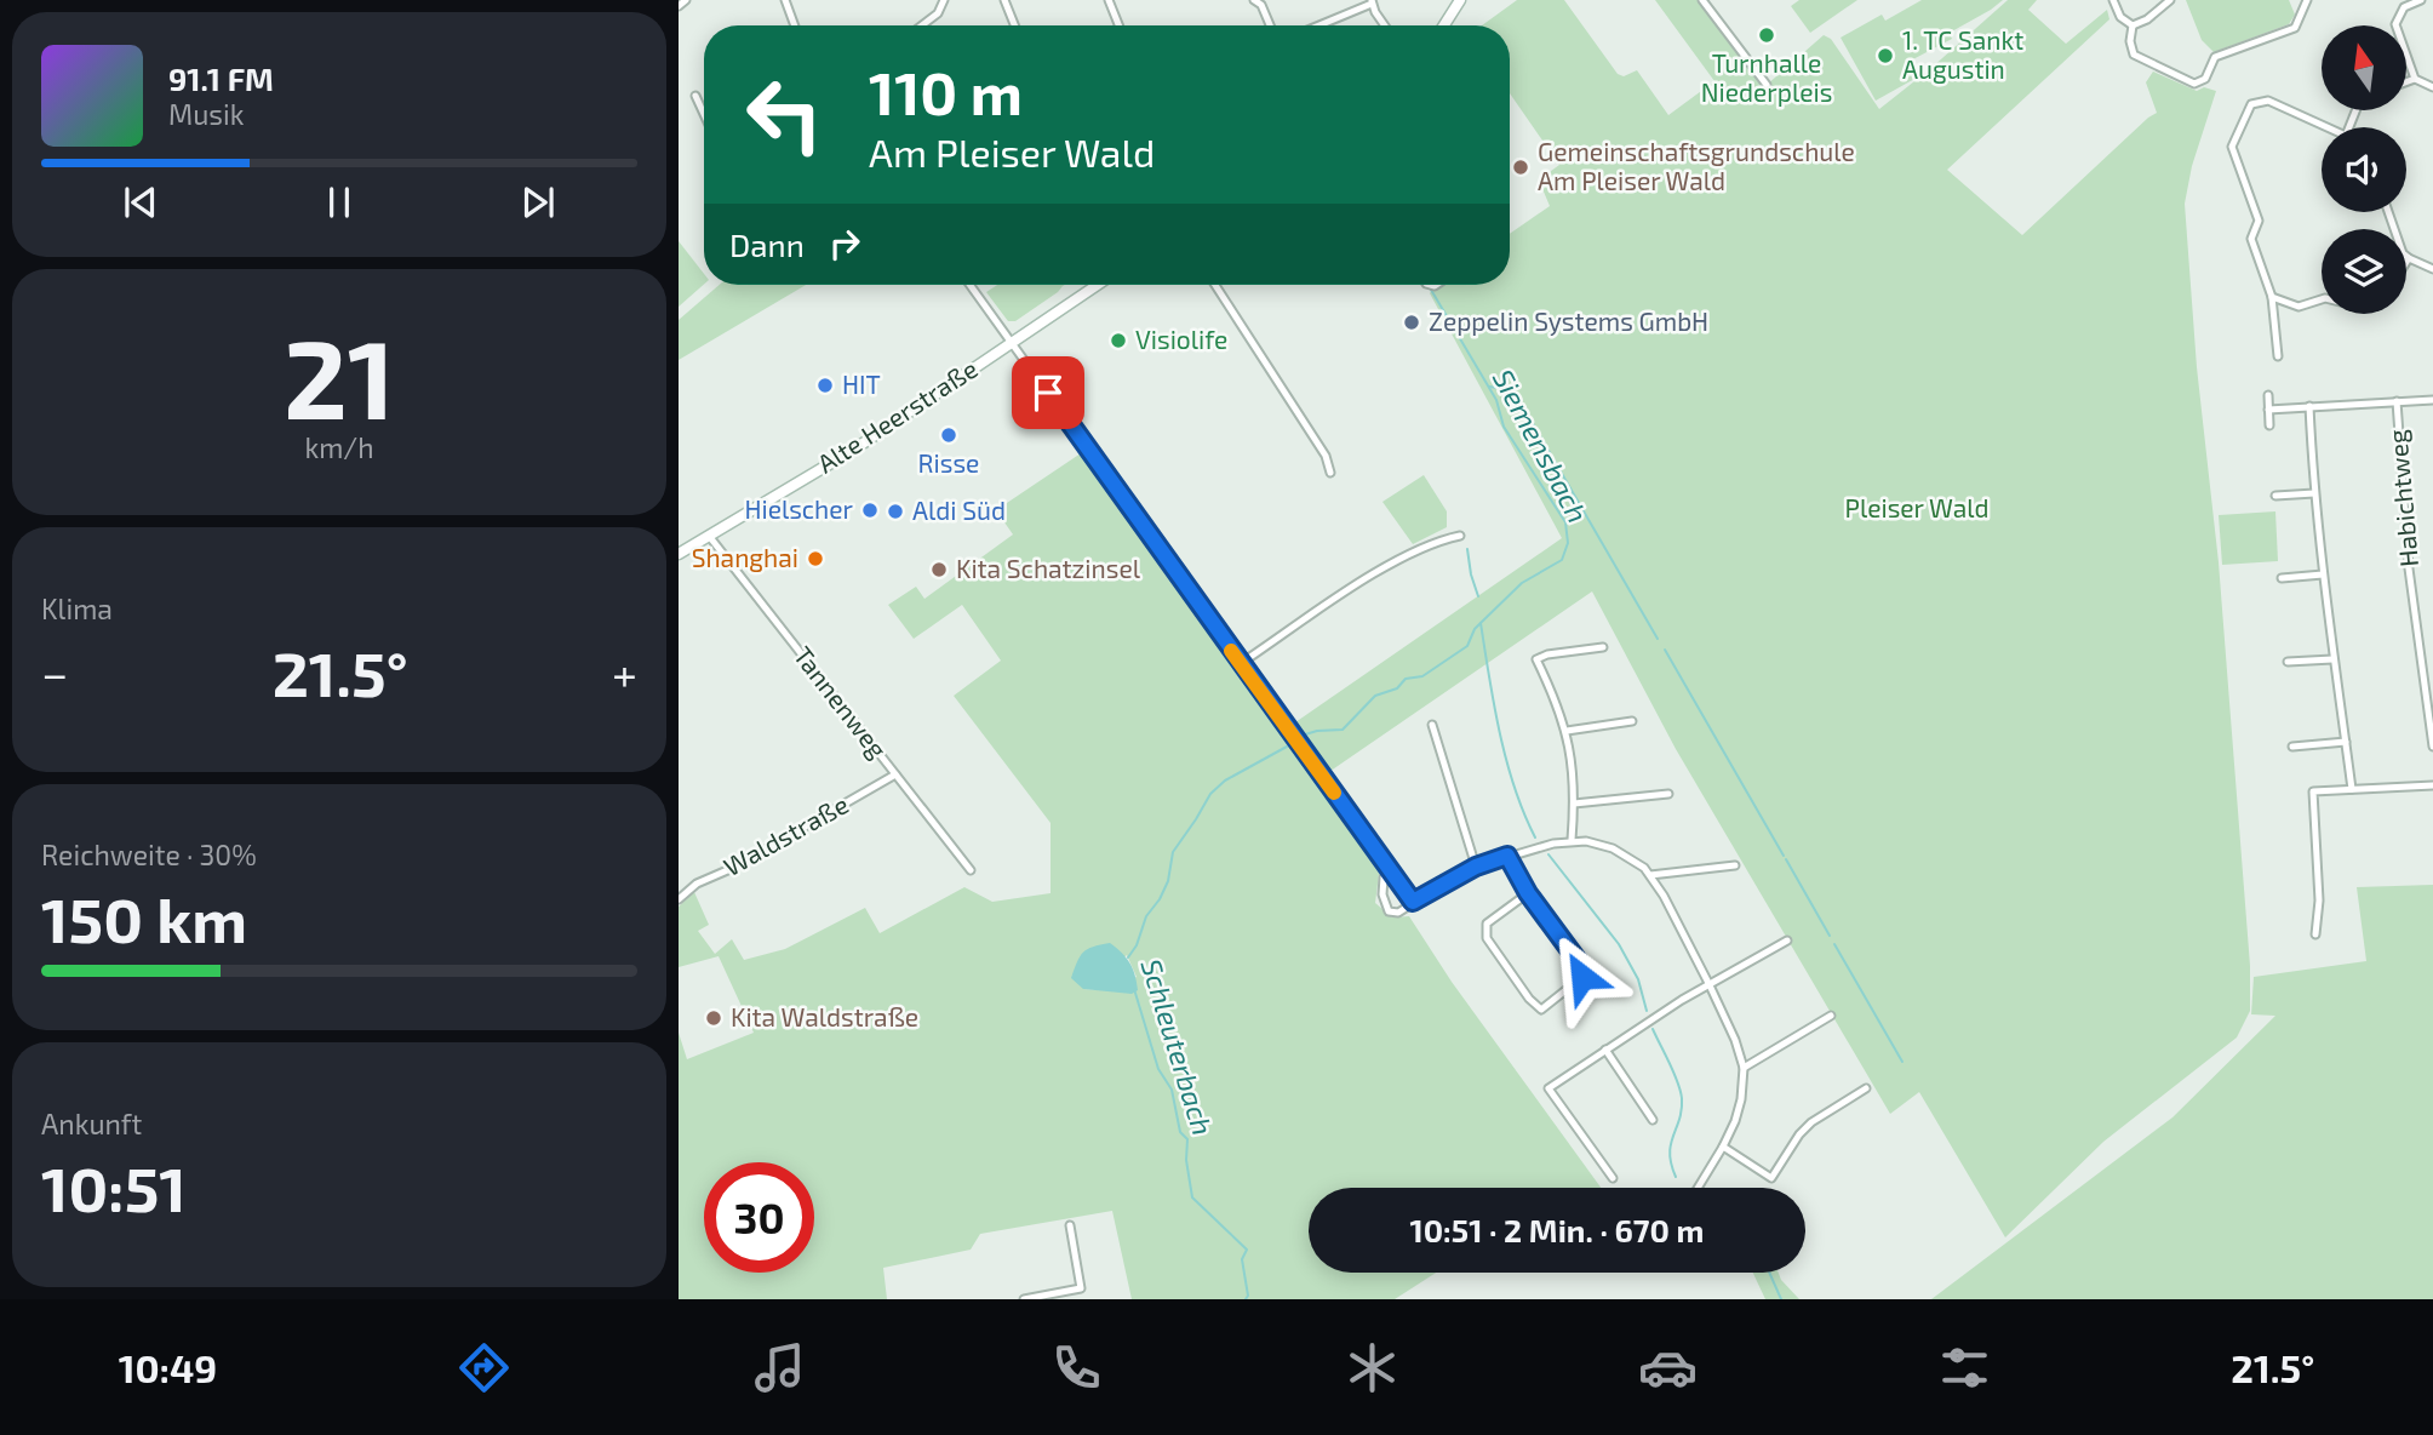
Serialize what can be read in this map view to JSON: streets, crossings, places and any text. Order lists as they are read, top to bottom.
{
  "streets": {
    "street": [
      "Alte Heerstraße",
      "Habichtweg",
      "Tannenweg",
      "Waldstraße"
    ]
  },
  "crossings": [
    ["Alte Heerstraße", "Tannenweg"],
    ["Tannenweg", "Waldstraße"]
  ],
  "water": ["Siemensbach", "Schleuterbach"],
  "parks": ["Pleiser Wald"],
  "places": [
    "Turnhalle Niederpleis",
    "1. TC Sankt Augustin",
    "Gemeinschaftsgrundschule Am Pleiser Wald",
    "Zeppelin Systems GmbH",
    "Visiolife",
    "HIT",
    "Risse",
    "Hielscher",
    "Aldi Süd",
    "Shanghai",
    "Kita Schatzinsel",
    "Kita Waldstraße"
  ],
  "north": "top",
  "page": {
    "turn": ["110 m", "Am Pleiser Wald"],
    "song": ["91.1 FM", "Musik"],
    "then": "Dann",
    "tile": [
      ["21", "km/h"],
      "Klima",
      ["Reichweite · 30%", "150 km"],
      ["Ankunft", "10:51"]
    ],
    "heat": ["−", "21.5°", "+"],
    "limit": "30",
    "trip": "10:51 · 2 Min. · 670 m",
    "tabs": ["10:49", "21.5°"]
  }
}
